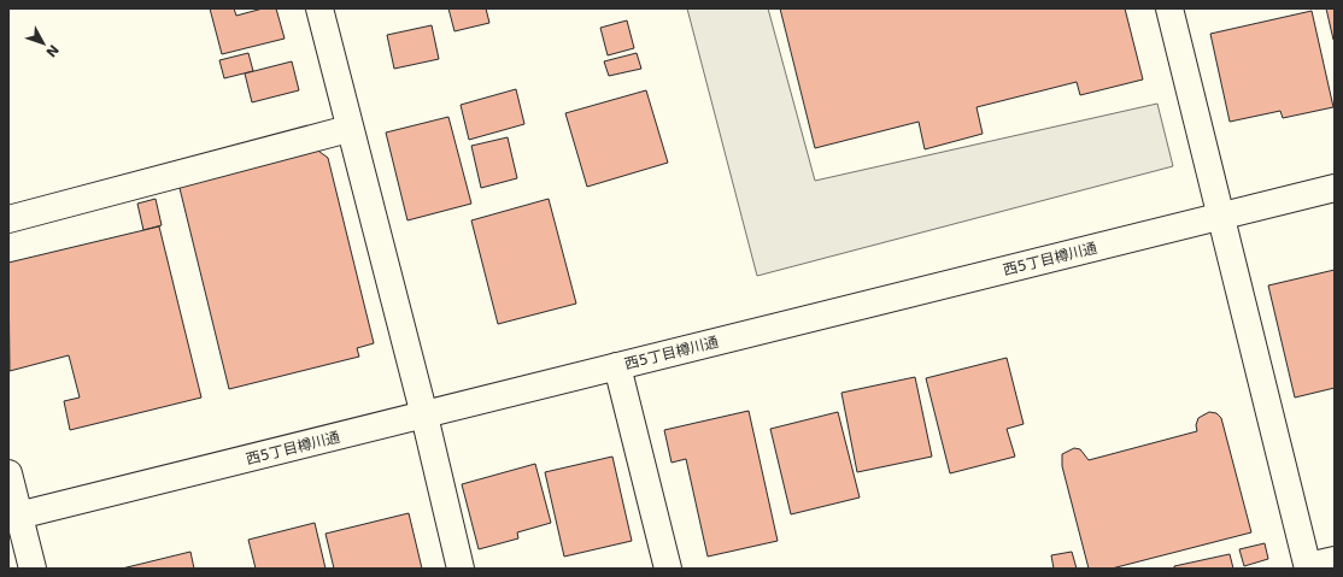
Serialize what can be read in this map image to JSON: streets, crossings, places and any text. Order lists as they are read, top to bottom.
{
  "streets": {
    "street": ["西5丁目樽川通"]
  },
  "north": "bottom right"
}
